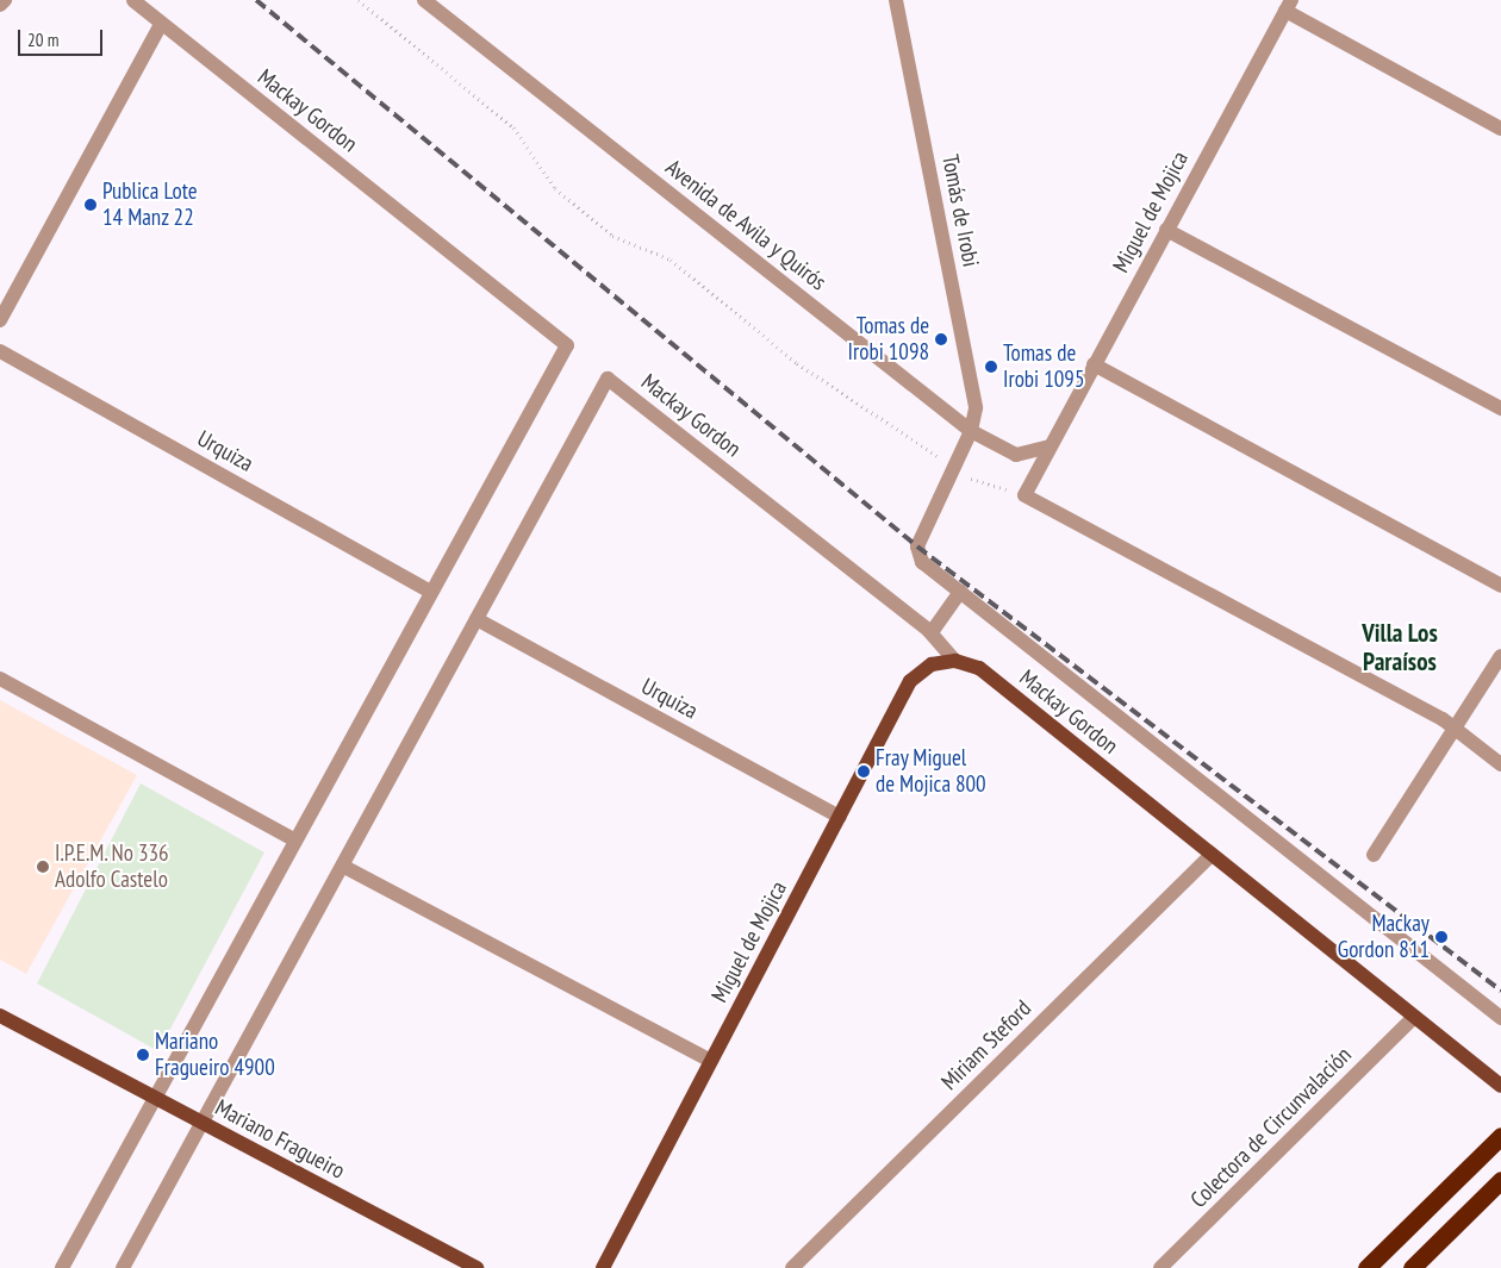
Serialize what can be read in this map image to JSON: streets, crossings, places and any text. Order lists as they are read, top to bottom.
{
  "streets": {
    "main road": ["Mackay Gordon", "Miguel de Mojica", "Mariano Fragueiro"],
    "street": [
      "Tomás de Irobi",
      "Avenida de Avila y Quirós",
      "Urquiza",
      "Miriam Steford",
      "Colectora de Circunvalación"
    ]
  },
  "crossings": [
    ["Mackay Gordon", "Miguel de Mojica"],
    ["Mackay Gordon", "Urquiza"],
    ["Mackay Gordon", "Miriam Steford"],
    ["Mackay Gordon", "Colectora de Circunvalación"],
    ["Tomás de Irobi", "Avenida de Avila y Quirós"],
    ["Miguel de Mojica", "Avenida de Avila y Quirós"],
    ["Miguel de Mojica", "Urquiza"]
  ],
  "districts": ["Villa Los Paraísos"],
  "places": [
    "Publica Lote 14 Manz 22",
    "Tomas de Irobi 1098",
    "Tomas de Irobi 1095",
    "Fray Miguel de Mojica 800",
    "I.P.E.M. No 336 Adolfo Castelo",
    "Mackay Gordon 811",
    "Mariano Fragueiro 4900"
  ],
  "scale_bar": "20 m"
}
